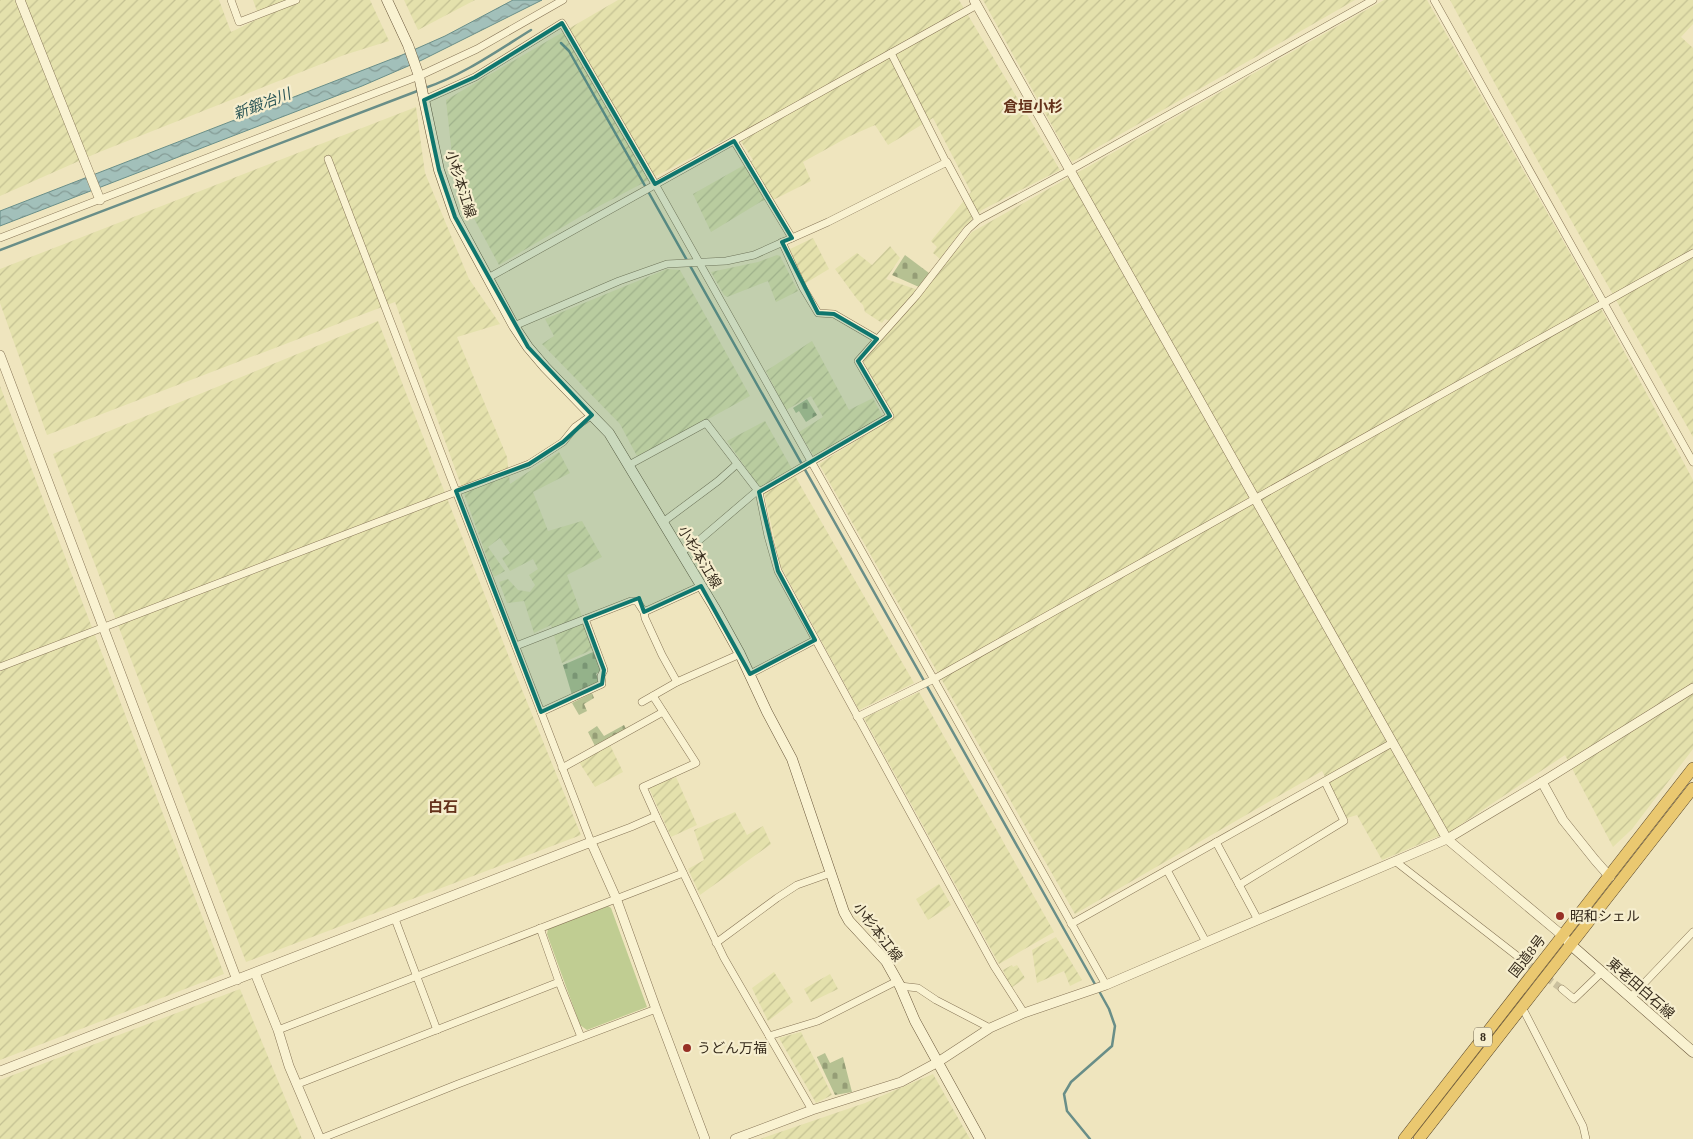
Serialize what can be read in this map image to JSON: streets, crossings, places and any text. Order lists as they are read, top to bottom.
{
  "streets": {
    "highway": ["国道8号", "8"],
    "main road": ["小杉本江線", "東老田白石線"]
  },
  "crossings": [
    ["国道8号", "東老田白石線"]
  ],
  "districts": ["倉垣小杉", "白石"],
  "water": ["新鍛冶川"],
  "places": ["昭和シェル", "うどん万福"]
}
